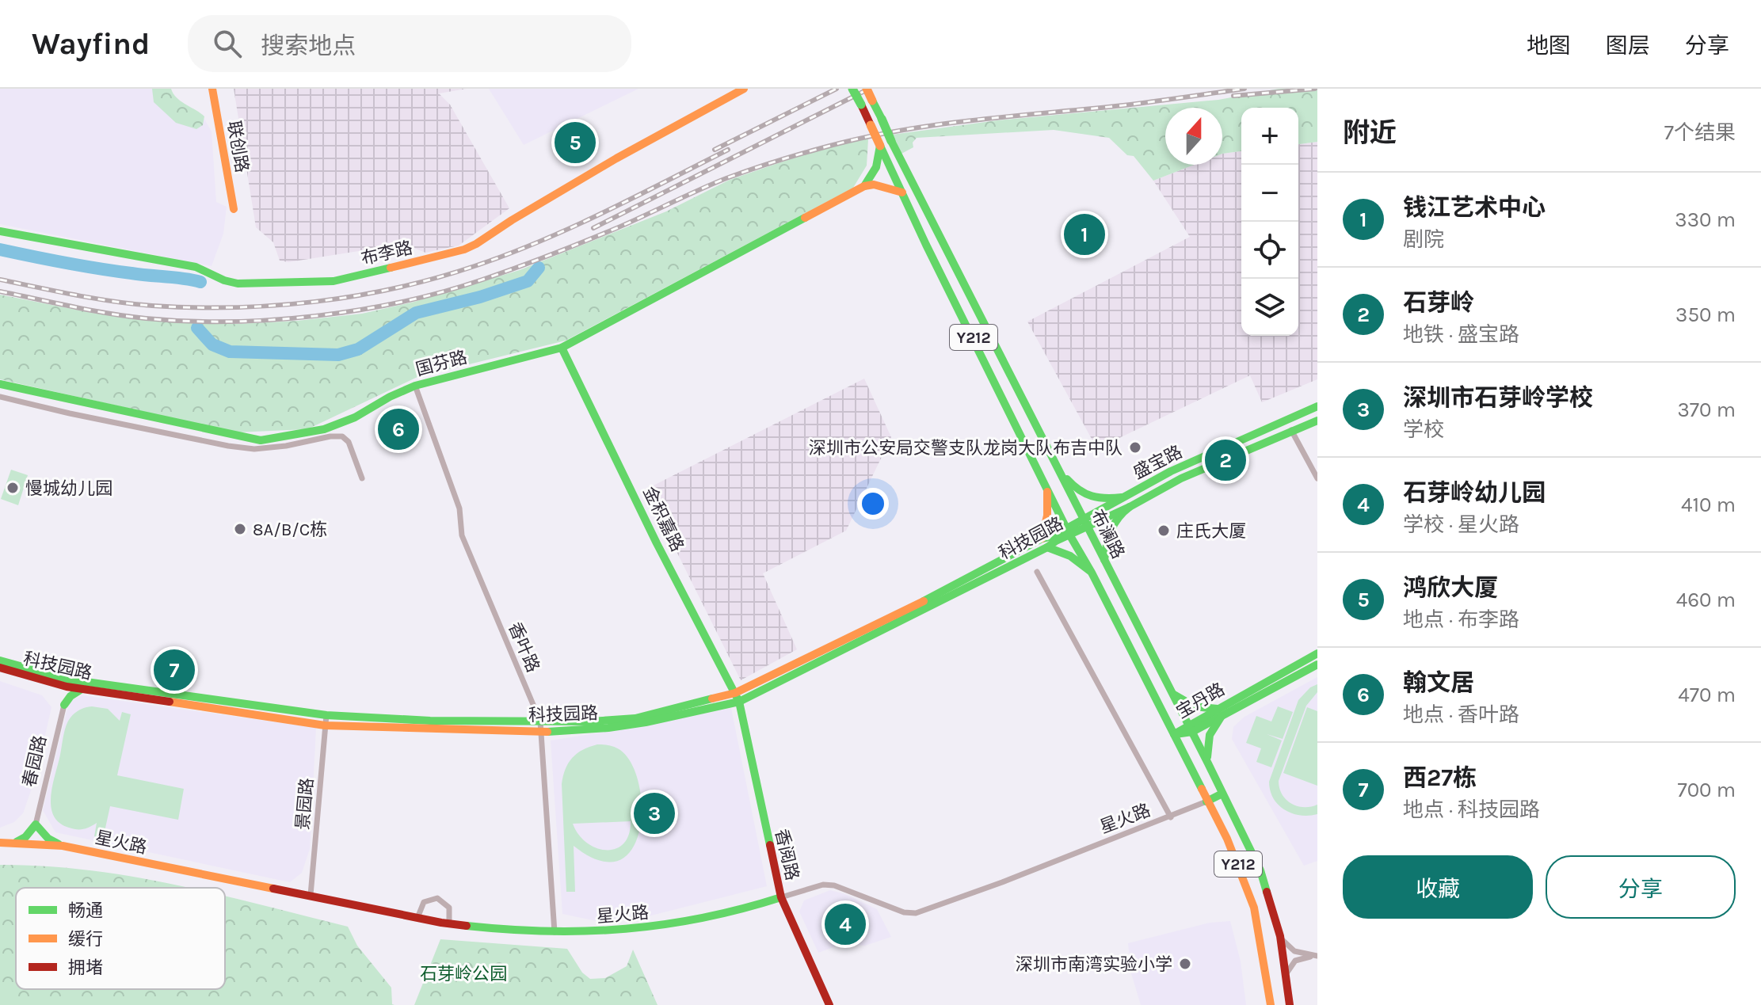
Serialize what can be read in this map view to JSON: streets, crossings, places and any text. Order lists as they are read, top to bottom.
{
  "streets": {
    "main road": [
      "联创路",
      "布李路",
      "Y212",
      "国芬路",
      "盛宝路",
      "金积嘉路",
      "布澜路",
      "科技园路",
      "宝丹路",
      "星火路",
      "香阅路"
    ],
    "street": ["香叶路", "春园路", "景园路"]
  },
  "crossings": [
    ["国芬路", "金积嘉路"],
    ["国芬路", "香叶路"],
    ["盛宝路", "布澜路"],
    ["盛宝路", "科技园路"],
    ["金积嘉路", "科技园路"],
    ["金积嘉路", "香阅路"],
    ["布澜路", "科技园路"],
    ["布澜路", "宝丹路"],
    ["布澜路", "星火路"],
    ["科技园路", "香叶路"],
    ["科技园路", "景园路"],
    ["科技园路", "香阅路"],
    ["香叶路", "星火路"],
    ["景园路", "星火路"],
    ["星火路", "香阅路"]
  ],
  "parks": ["石芽岭公园"],
  "places": [
    "深圳市公安局交警支队龙岗大队布吉中队",
    "慢城幼儿园",
    "8A/B/C栋",
    "庄氏大厦",
    "深圳市南湾实验小学"
  ],
  "legend": ["畅通", "缓行", "拥堵"],
  "north": "top",
  "page": {
    "header": "Wayfind",
    "search": "搜索地点",
    "nav": ["地图", "图层", "分享"],
    "heading": ["附近", "7个结果"],
    "map_buttons": ["+", "−"],
    "pins": [
      "5",
      "1",
      "6",
      "2",
      "7",
      "3",
      "4"
    ],
    "list": [
      {
        "mark": "1",
        "name": "钱江艺术中心",
        "note": "剧院",
        "value": "330 m"
      },
      {
        "mark": "2",
        "name": "石芽岭",
        "note": "地铁 · 盛宝路",
        "value": "350 m"
      },
      {
        "mark": "3",
        "name": "深圳市石芽岭学校",
        "note": "学校",
        "value": "370 m"
      },
      {
        "mark": "4",
        "name": "石芽岭幼儿园",
        "note": "学校 · 星火路",
        "value": "410 m"
      },
      {
        "mark": "5",
        "name": "鸿欣大厦",
        "note": "地点 · 布李路",
        "value": "460 m"
      },
      {
        "mark": "6",
        "name": "翰文居",
        "note": "地点 · 香叶路",
        "value": "470 m"
      },
      {
        "mark": "7",
        "name": "西27栋",
        "note": "地点 · 科技园路",
        "value": "700 m"
      }
    ],
    "buttons": ["收藏", "分享"]
  }
}
